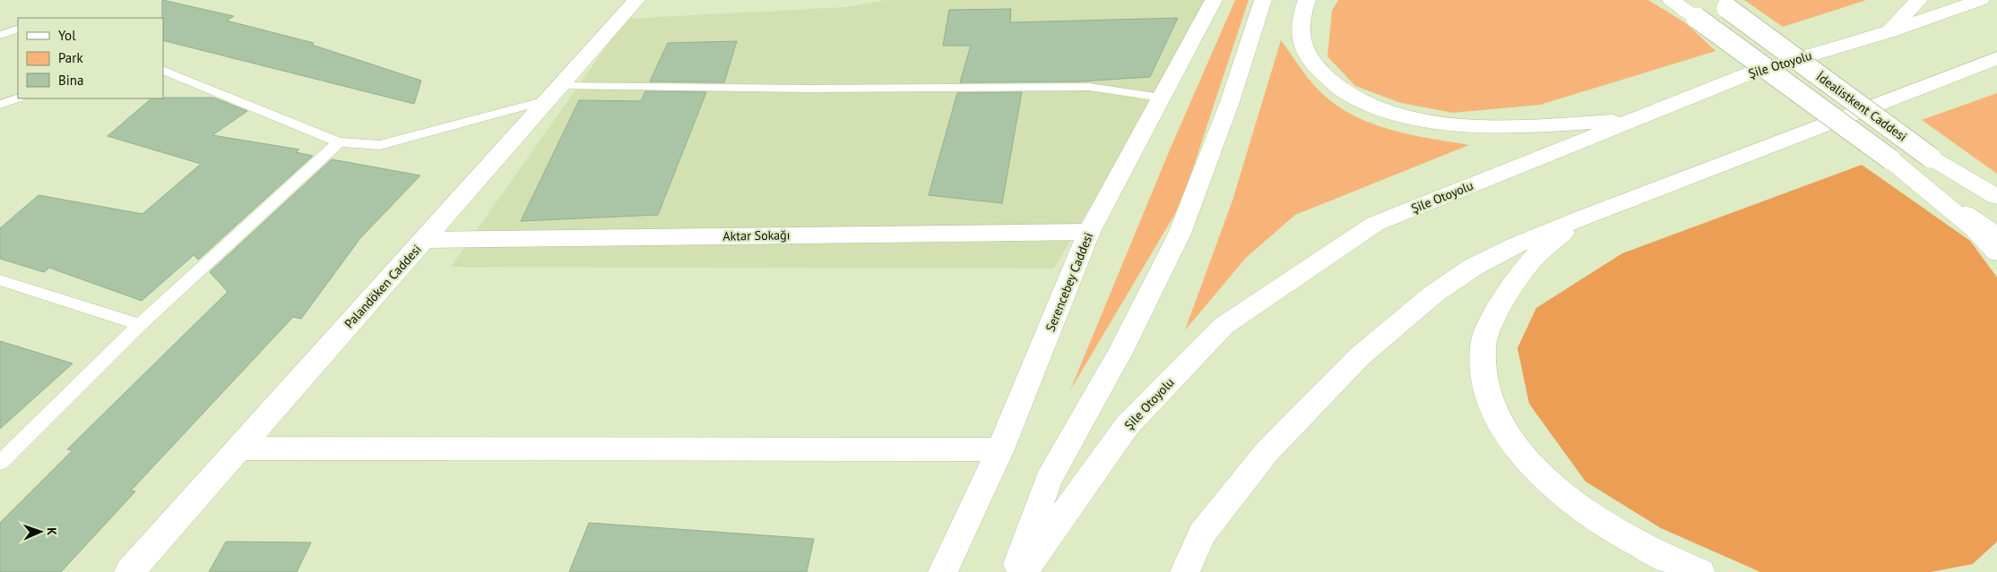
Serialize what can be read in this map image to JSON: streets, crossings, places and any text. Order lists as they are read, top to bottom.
{
  "streets": {
    "main road": [
      "Şile Otoyolu",
      "İdealistkent Caddesi",
      "Aktar Sokağı",
      "Serencebey Caddesi",
      "Palandöken Caddesi"
    ]
  },
  "crossings": [
    ["Aktar Sokağı", "Serencebey Caddesi"],
    ["Aktar Sokağı", "Palandöken Caddesi"]
  ],
  "legend": ["Yol", "Park", "Bina"],
  "north": "right"
}
